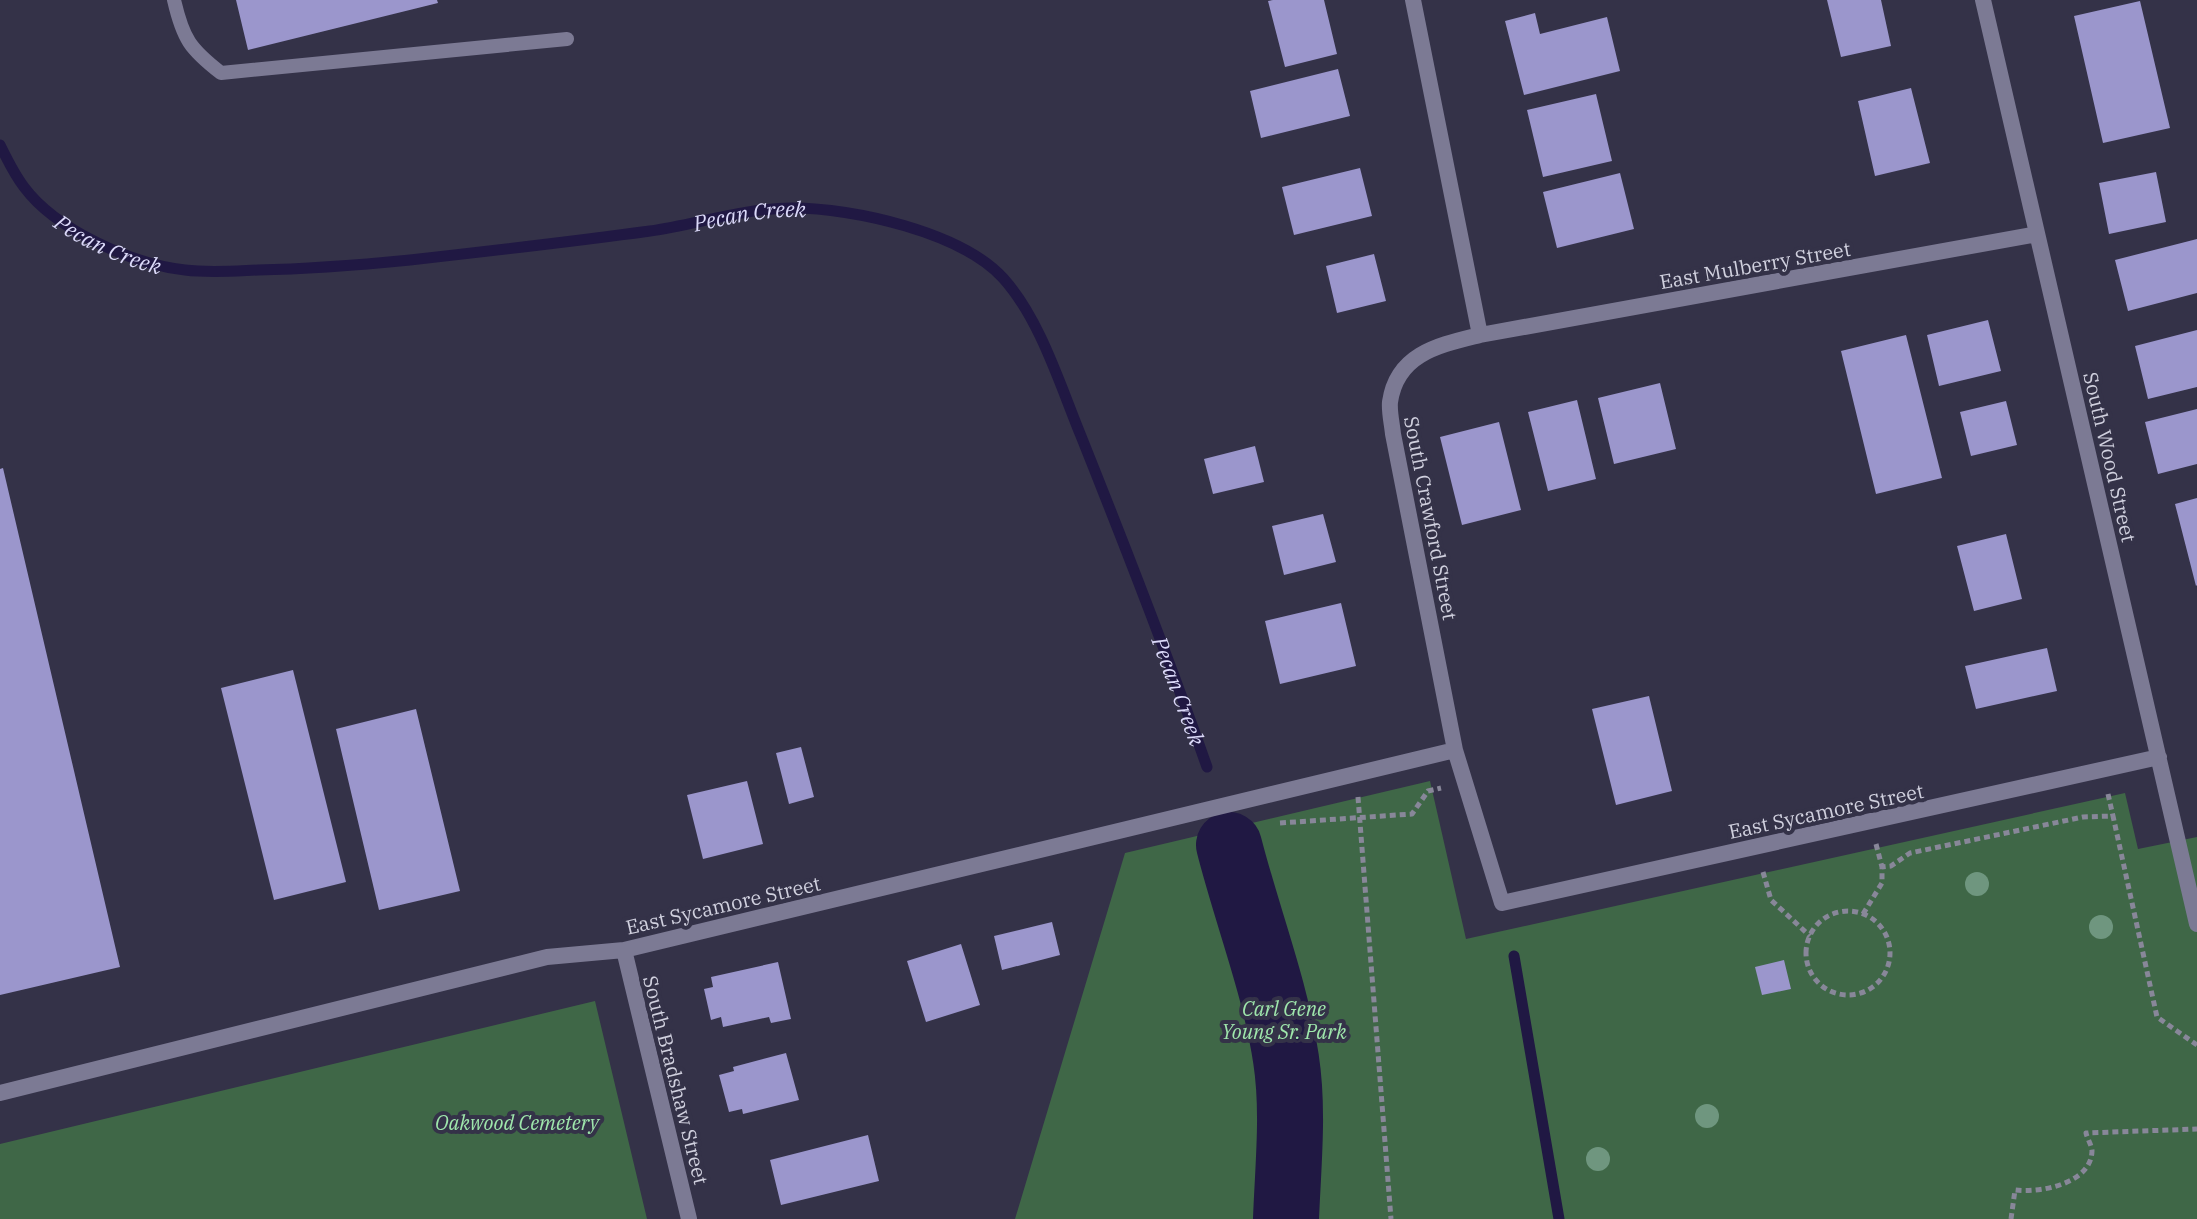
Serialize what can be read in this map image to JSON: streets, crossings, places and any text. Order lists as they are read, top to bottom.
{
  "streets": {
    "street": [
      "East Mulberry Street",
      "South Wood Street",
      "South Crawford Street",
      "East Sycamore Street",
      "South Bradshaw Street"
    ]
  },
  "crossings": [
    ["East Mulberry Street", "South Wood Street"],
    ["East Mulberry Street", "South Crawford Street"],
    ["South Wood Street", "East Sycamore Street"],
    ["South Crawford Street", "East Sycamore Street"],
    ["East Sycamore Street", "South Bradshaw Street"]
  ],
  "water": ["Pecan Creek"],
  "parks": ["Carl Gene Young Sr. Park", "Oakwood Cemetery"]
}
